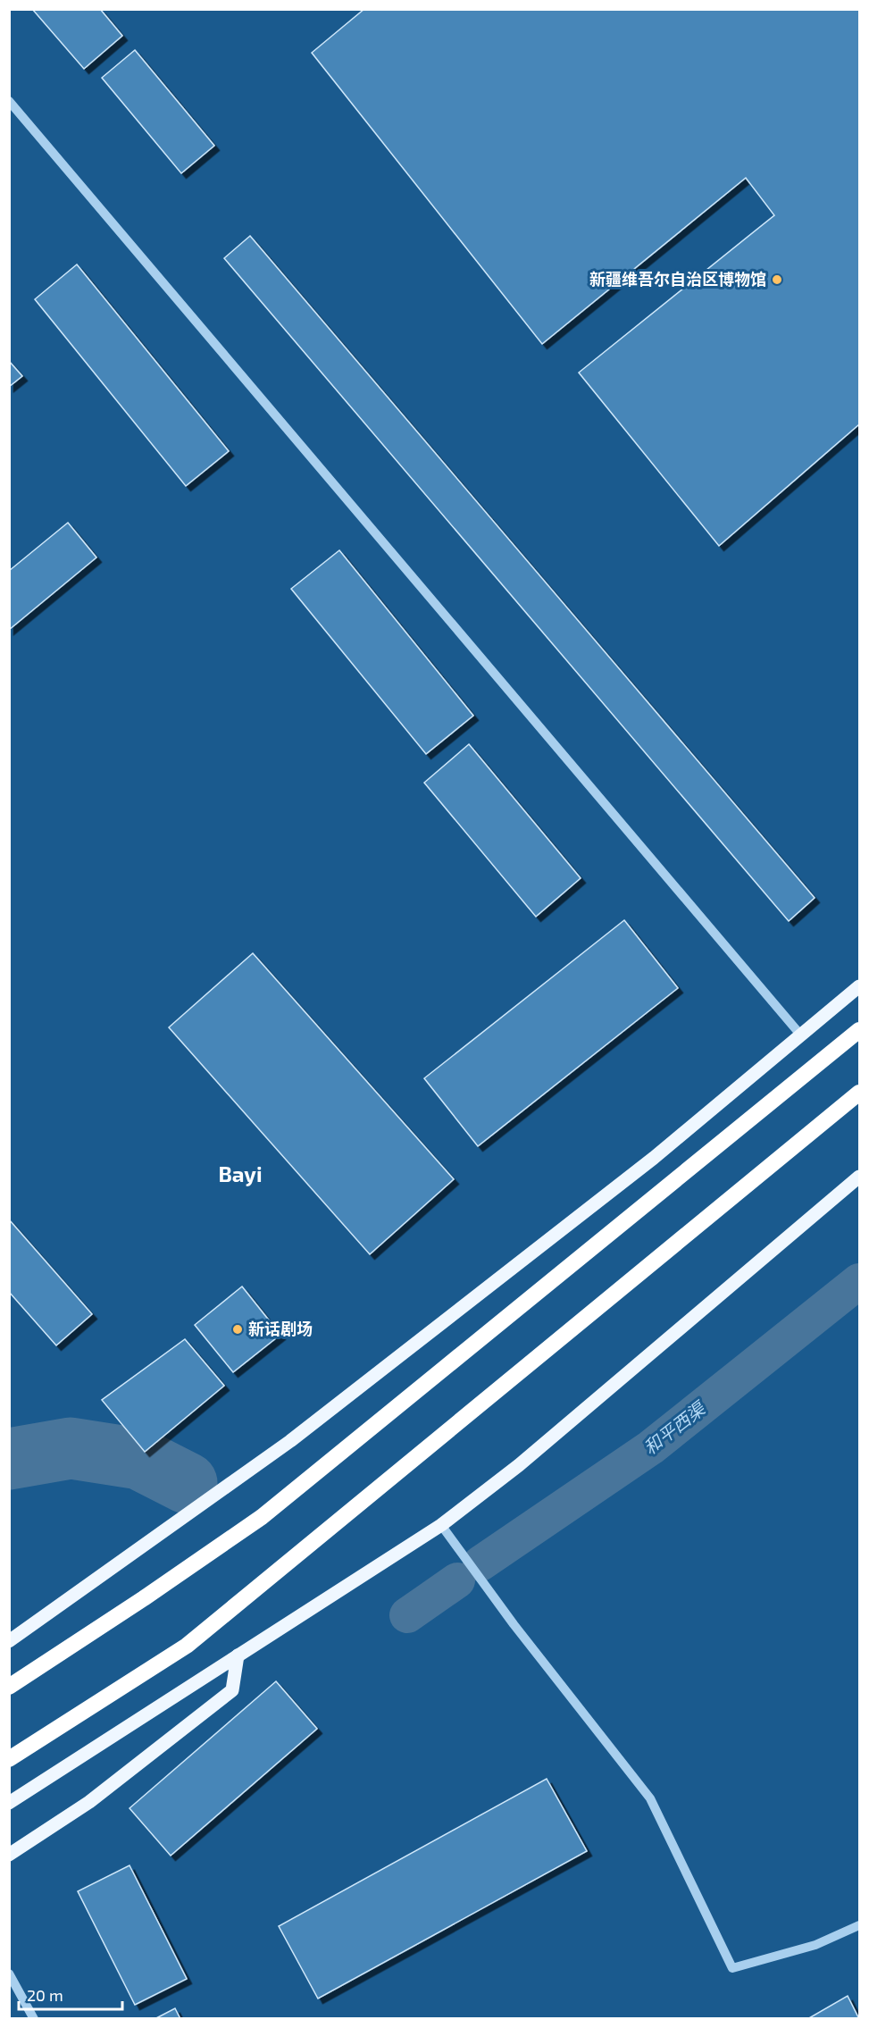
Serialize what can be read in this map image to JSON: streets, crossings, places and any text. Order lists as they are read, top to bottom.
{
  "districts": ["Bayi"],
  "water": ["和平西渠"],
  "places": ["新疆维吾尔自治区博物馆", "新话剧场"],
  "scale_bar": "20 m"
}
